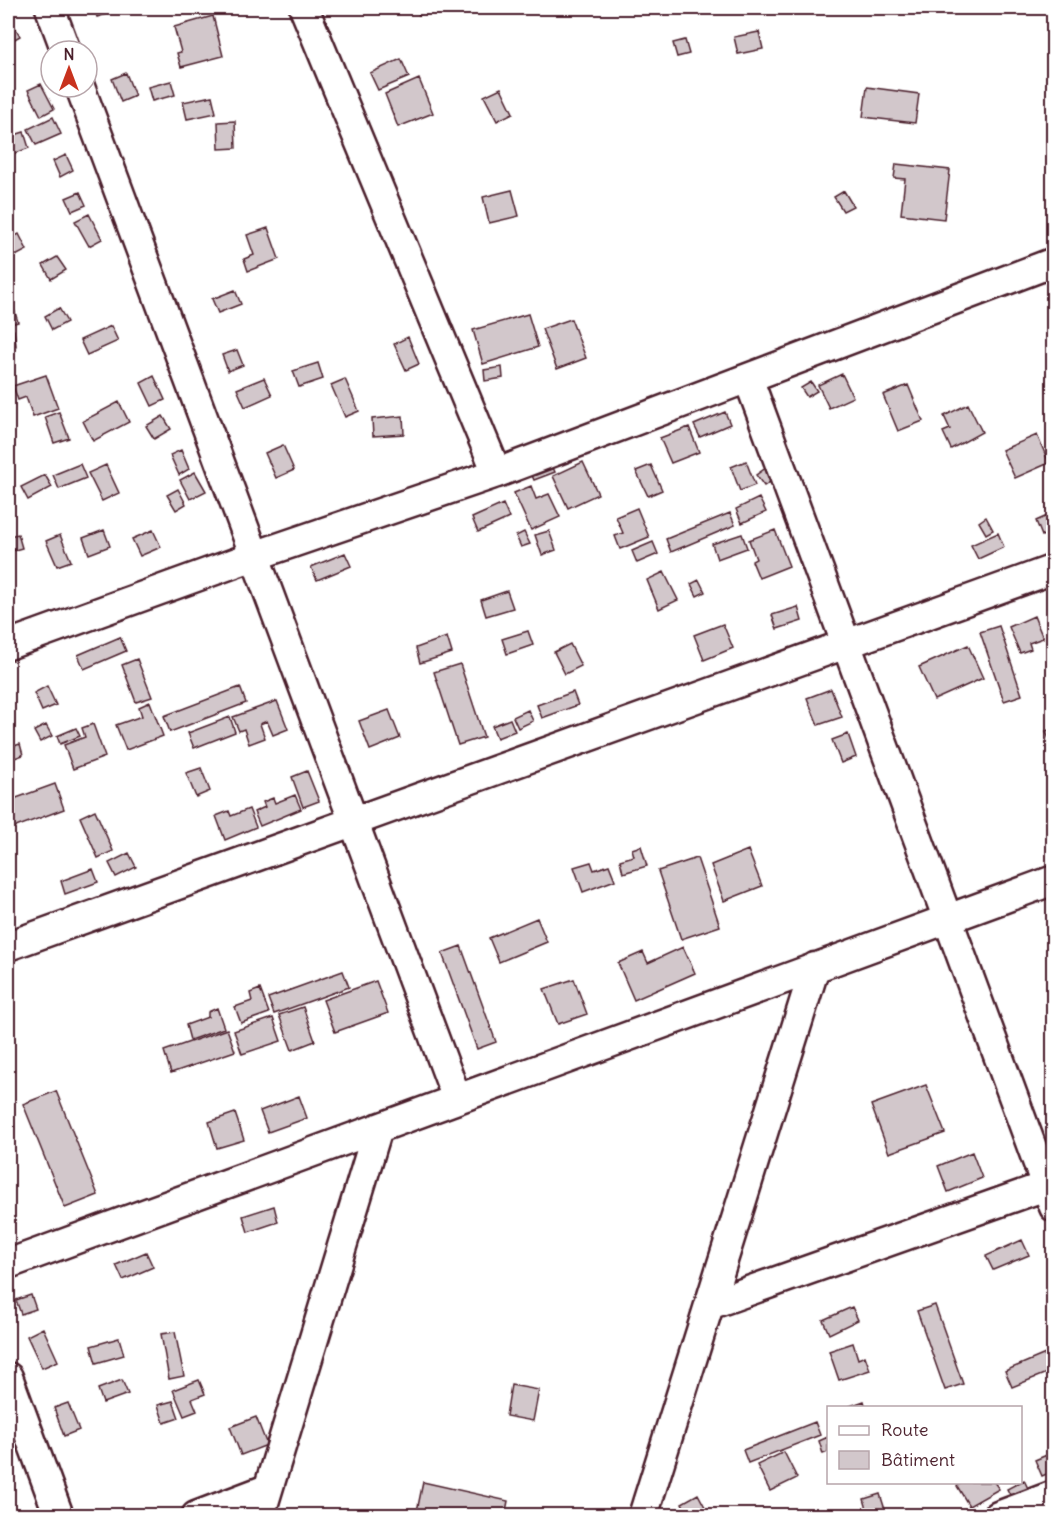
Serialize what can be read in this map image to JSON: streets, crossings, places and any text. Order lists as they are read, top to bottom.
{
  "legend": ["Route", "Bâtiment"],
  "north": "top"
}
